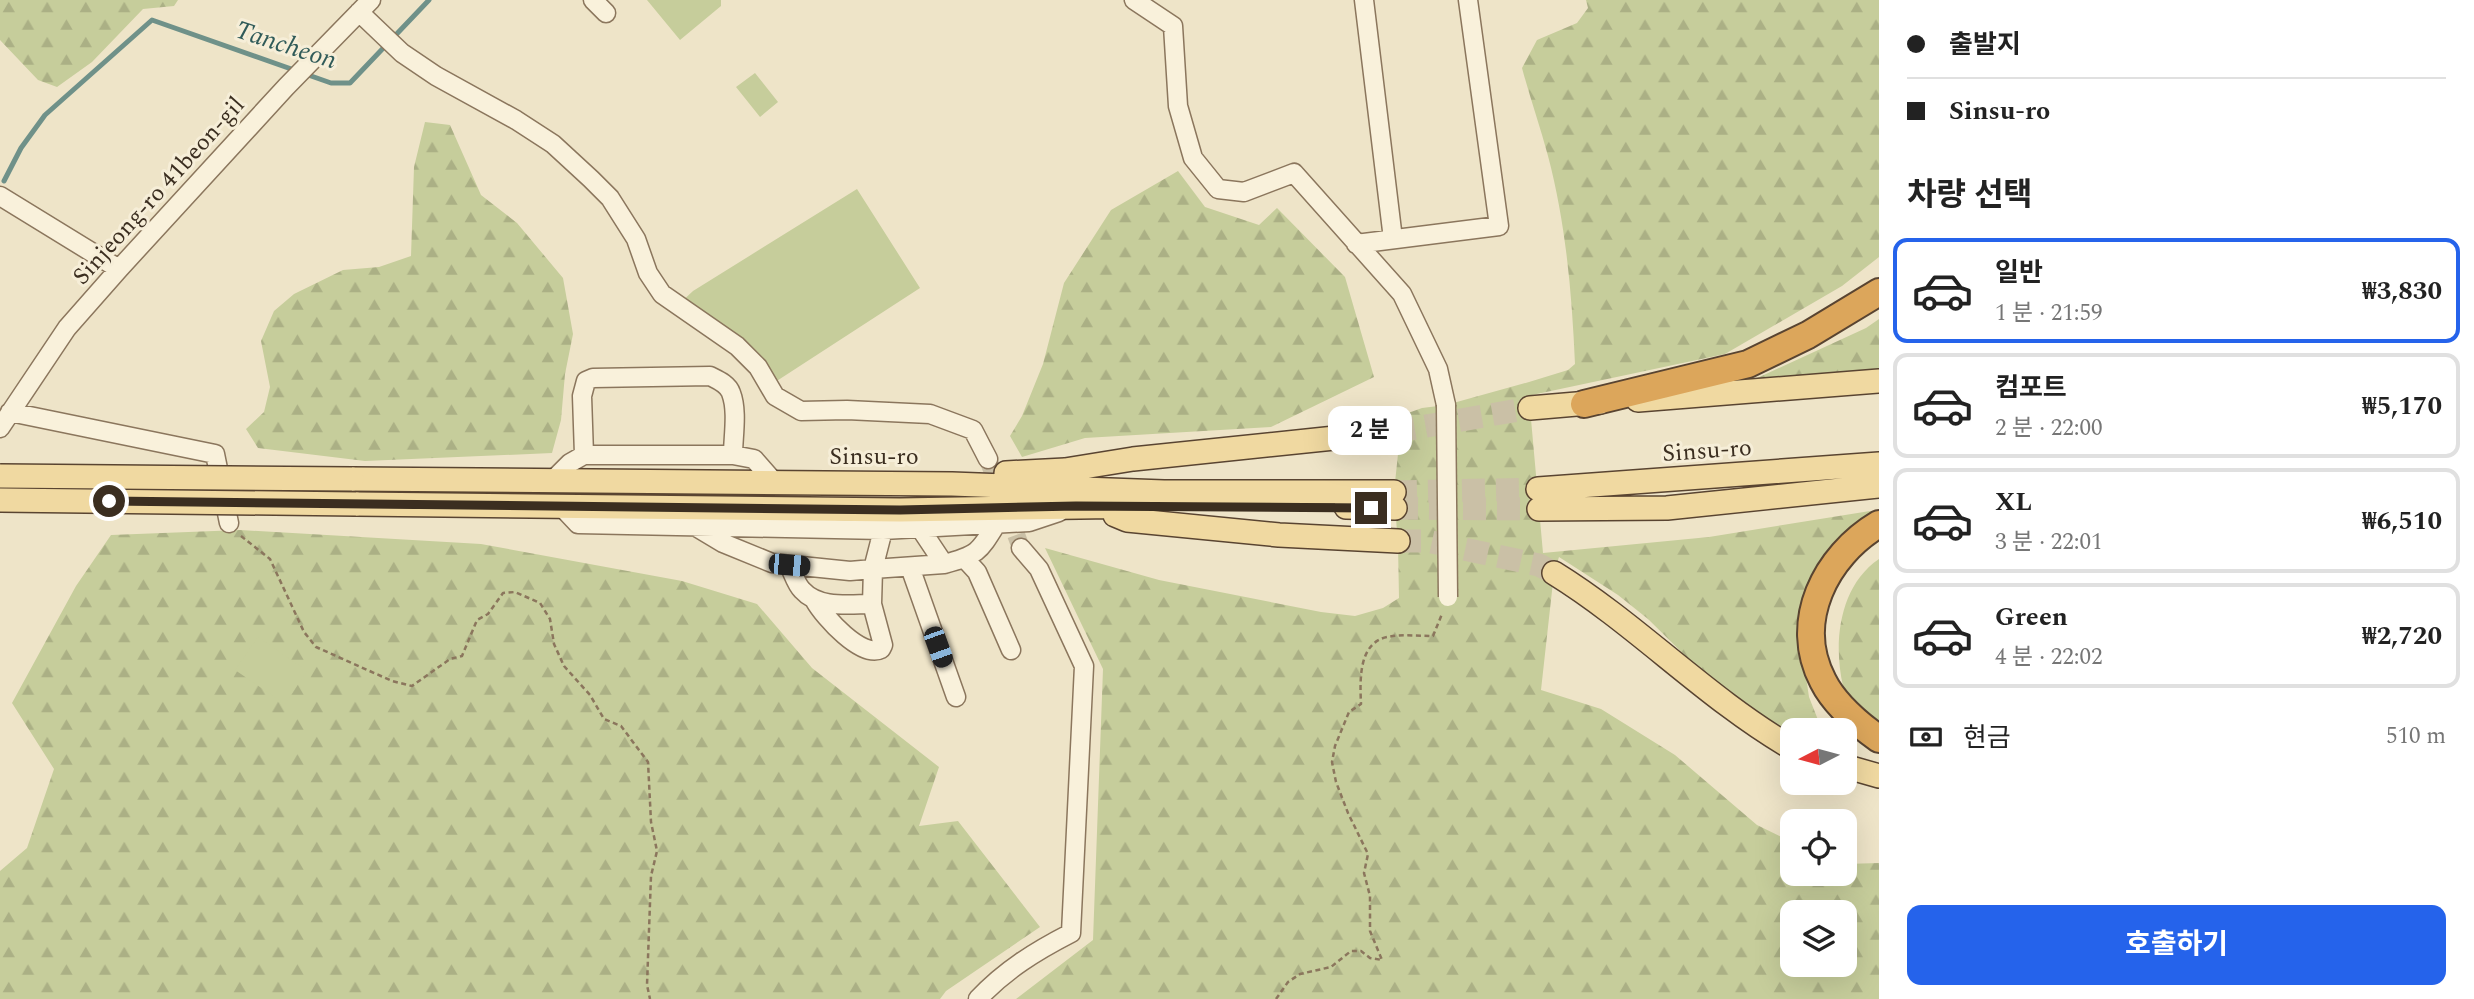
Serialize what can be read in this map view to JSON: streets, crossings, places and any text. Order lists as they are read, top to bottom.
{
  "streets": {
    "main road": ["Sinsu-ro"],
    "street": ["Sinjeong-ro 41beon-gil"]
  },
  "water": ["Tancheon"],
  "north": "left",
  "page": {
    "banner": ["출발지", "Sinsu-ro"],
    "heading": "차량 선택",
    "list": [
      {
        "name": "일반",
        "note": "1 분 · 21:59",
        "value": "₩3,830"
      },
      {
        "name": "컴포트",
        "note": "2 분 · 22:00",
        "value": "₩5,170"
      },
      {
        "name": "XL",
        "note": "3 분 · 22:01",
        "value": "₩6,510"
      },
      {
        "name": "Green",
        "note": "4 분 · 22:02",
        "value": "₩2,720"
      }
    ],
    "bubble": "2 분",
    "pay": ["현금", "510 m"],
    "buttons": "호출하기"
  }
}
